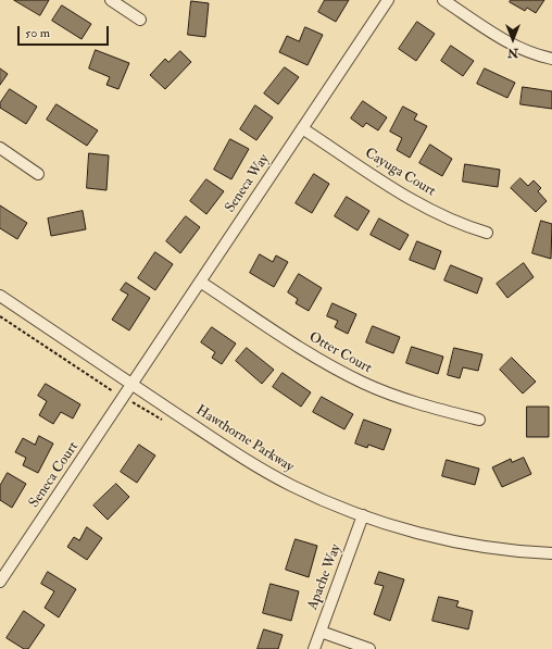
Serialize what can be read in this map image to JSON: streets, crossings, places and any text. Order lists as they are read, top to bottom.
{
  "streets": {
    "street": [
      "Cayuga Court",
      "Seneca Way",
      "Otter Court",
      "Hawthorne Parkway",
      "Seneca Court",
      "Apache Way"
    ]
  },
  "crossings": [
    ["Cayuga Court", "Seneca Way"],
    ["Seneca Way", "Otter Court"],
    ["Seneca Way", "Hawthorne Parkway"],
    ["Seneca Way", "Seneca Court"],
    ["Hawthorne Parkway", "Seneca Court"],
    ["Hawthorne Parkway", "Apache Way"]
  ],
  "scale_bar": "50 m",
  "north": "bottom"
}
